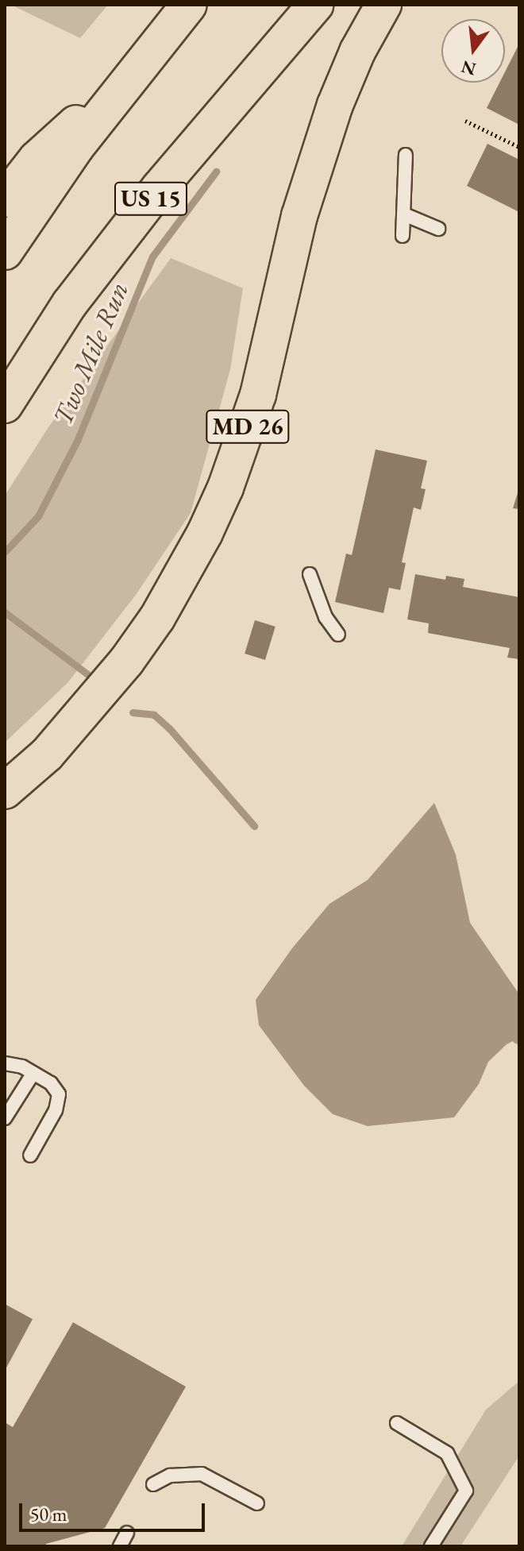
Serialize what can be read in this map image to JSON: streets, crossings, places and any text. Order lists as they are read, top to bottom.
{
  "streets": {
    "highway": ["US 15", "MD 26"]
  },
  "water": ["Two Mile Run"],
  "scale_bar": "50 m",
  "north": "bottom"
}
